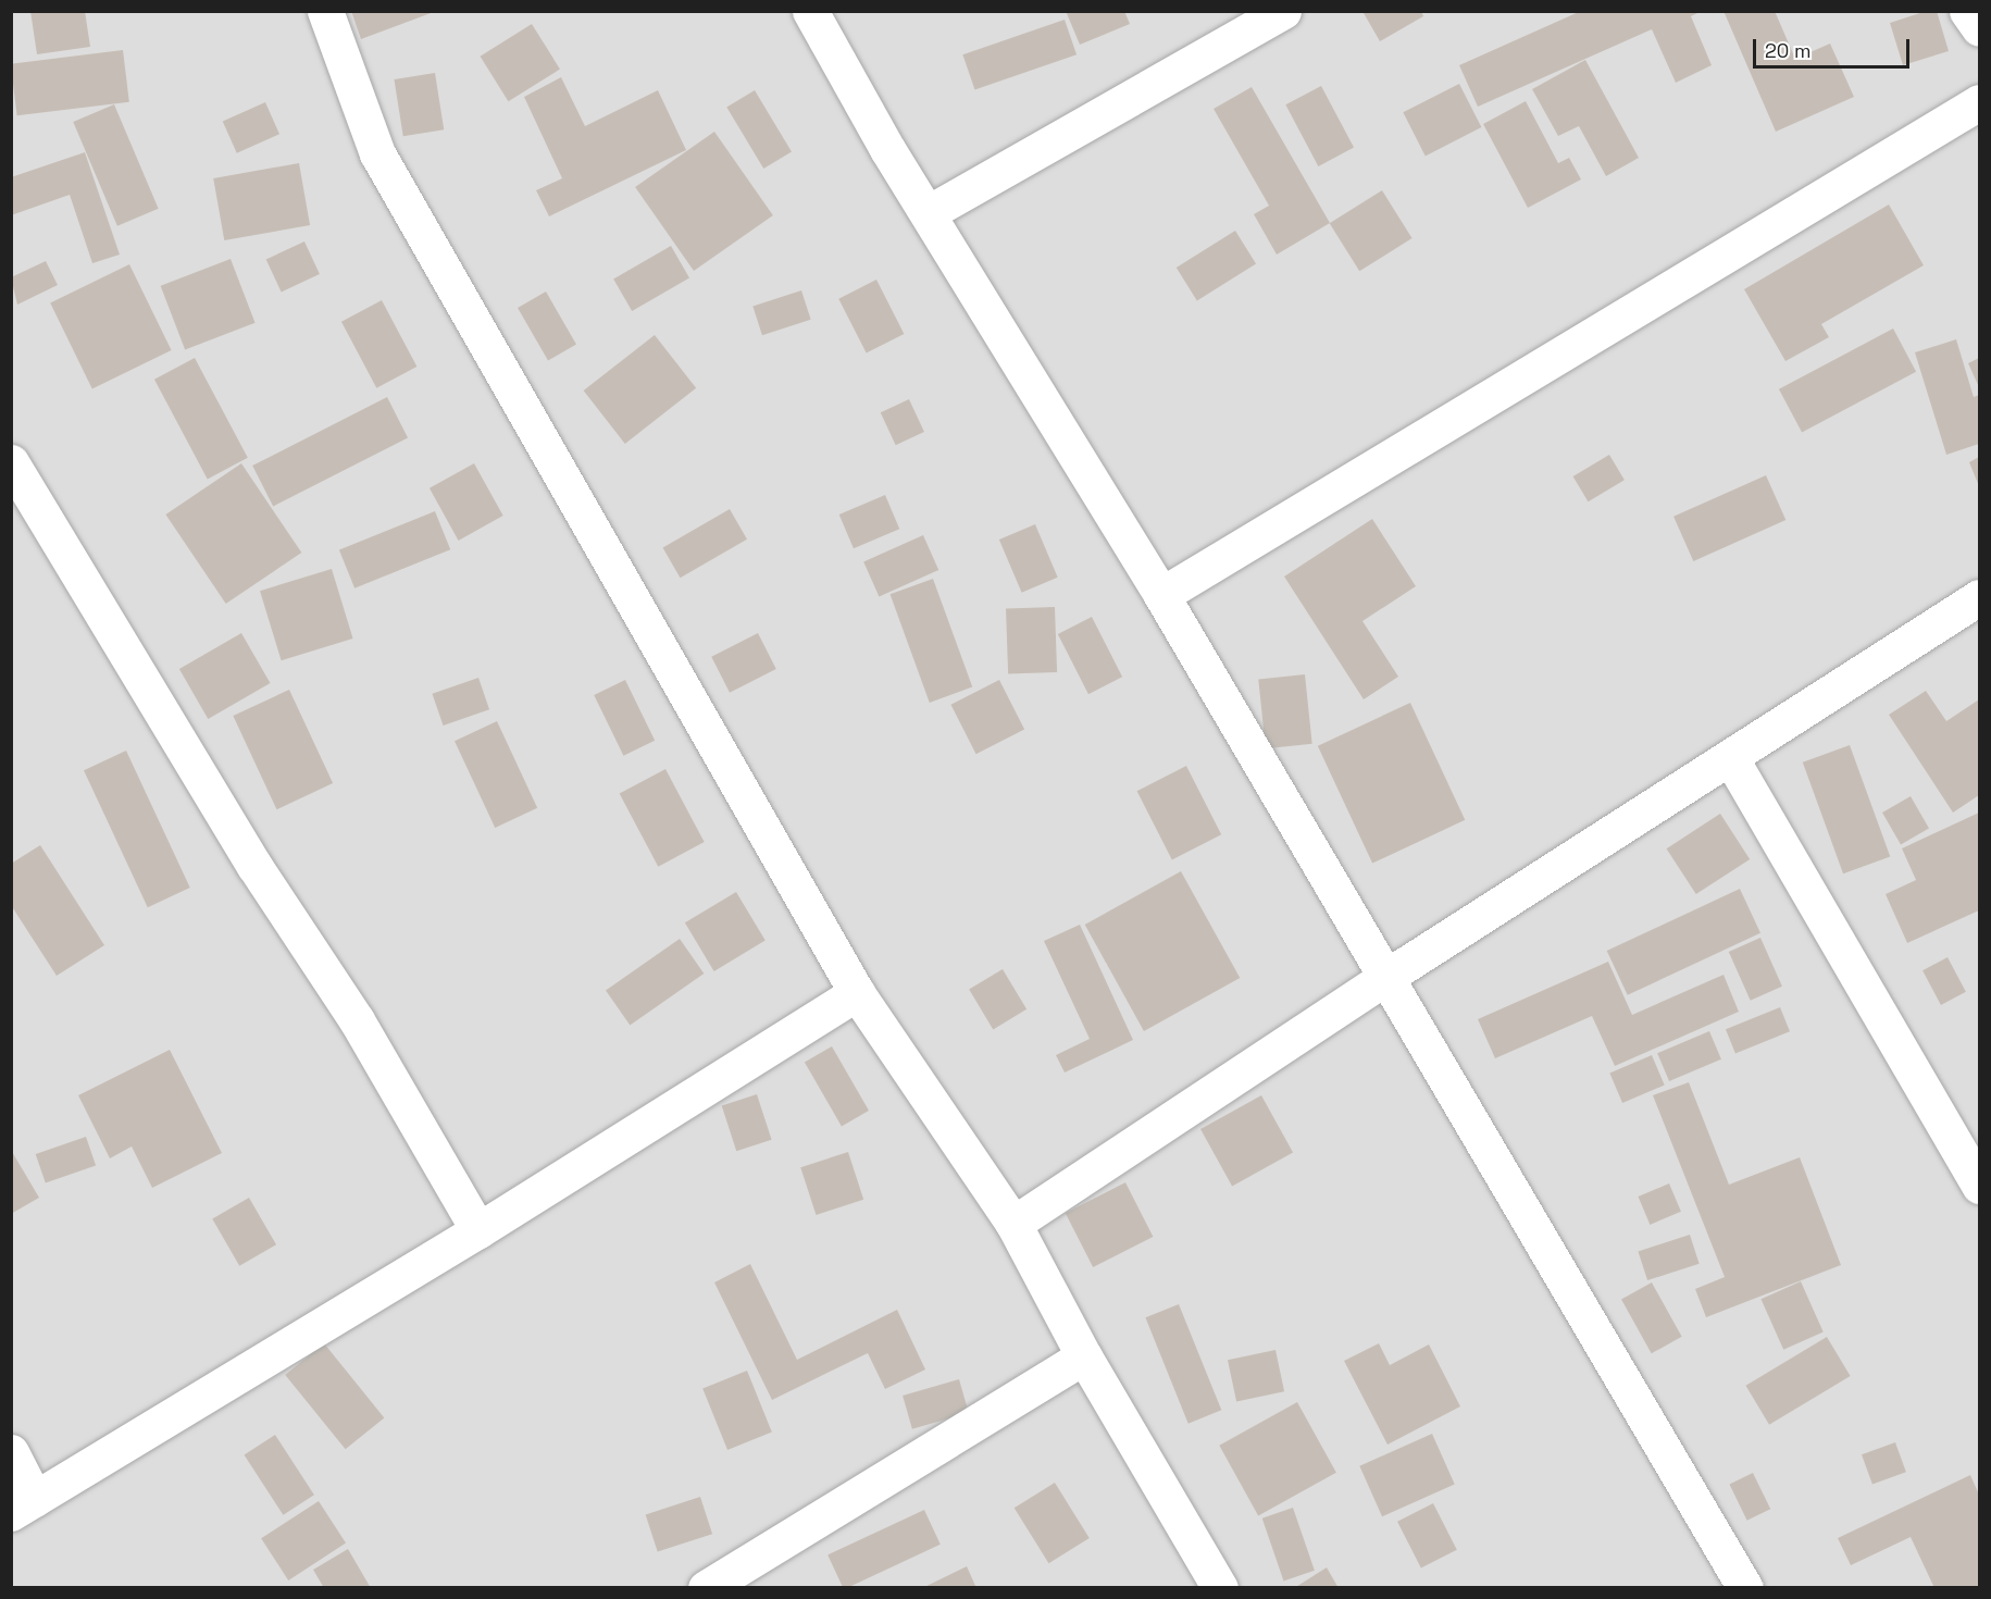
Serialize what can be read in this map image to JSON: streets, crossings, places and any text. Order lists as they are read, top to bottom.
{
  "scale_bar": "20 m"
}
